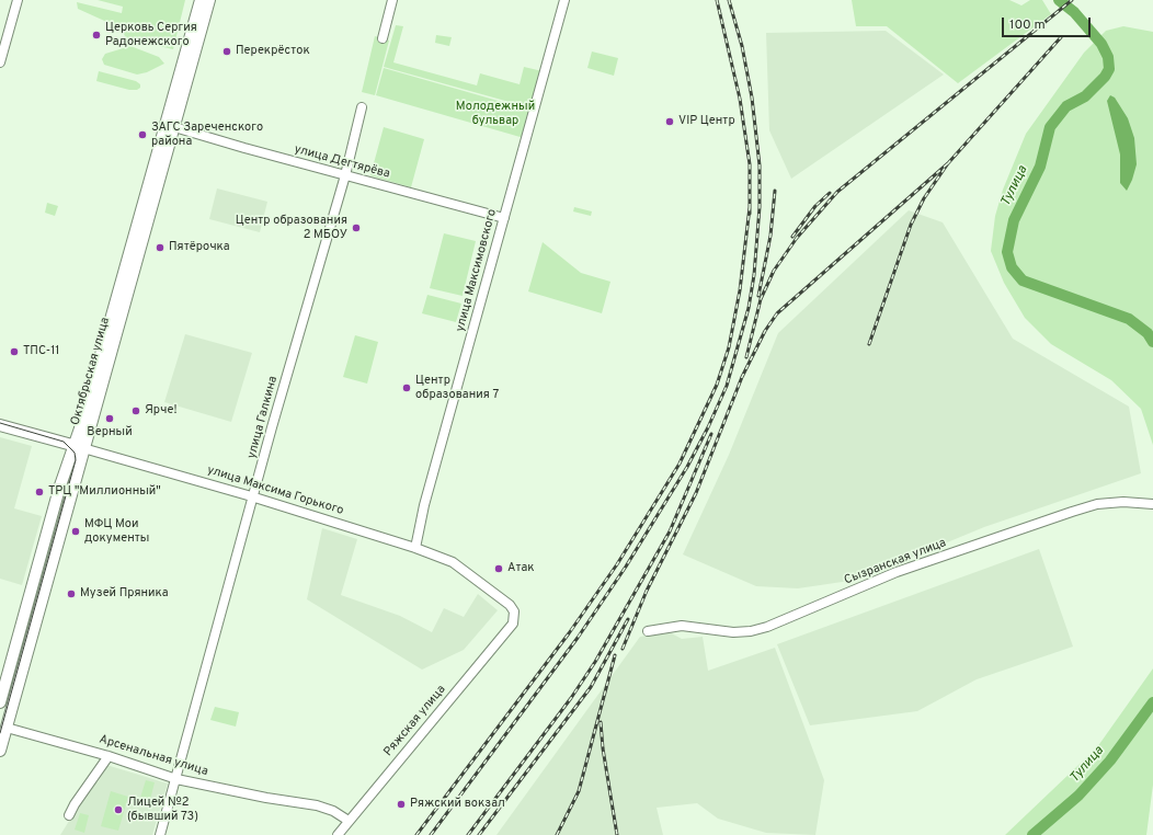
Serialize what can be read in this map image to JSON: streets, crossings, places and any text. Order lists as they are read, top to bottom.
{
  "streets": {
    "main road": ["Октябрьская улица", "улица Максима Горького"],
    "street": [
      "улица Дегтярёва",
      "улица Максимовского",
      "улица Галкина",
      "Сызранская улица",
      "Ряжская улица",
      "Арсенальная улица"
    ]
  },
  "crossings": [
    ["улица Дегтярёва", "улица Максимовского"],
    ["улица Дегтярёва", "Октябрьская улица"],
    ["улица Дегтярёва", "улица Галкина"],
    ["улица Максимовского", "улица Максима Горького"],
    ["Октябрьская улица", "улица Максима Горького"],
    ["Октябрьская улица", "Арсенальная улица"],
    ["улица Галкина", "улица Максима Горького"],
    ["улица Галкина", "Арсенальная улица"],
    ["улица Максима Горького", "Ряжская улица"],
    ["Ряжская улица", "Арсенальная улица"]
  ],
  "water": ["Тулица"],
  "parks": ["Молодежный бульвар"],
  "places": [
    "Церковь Сергия Радонежского",
    "Перекрёсток",
    "VIP Центр",
    "ЗАГС Зареченского района",
    "Центр образования 2 МБОУ",
    "Пятёрочка",
    "ТПС-11",
    "Центр образования 7",
    "Ярче!",
    "Верный",
    "ТРЦ \"Миллионный\"",
    "МФЦ Мои документы",
    "Атак",
    "Музей Пряника",
    "Ряжский вокзал",
    "Лицей №2 (бывший 73)"
  ],
  "scale_bar": "100 m"
}
